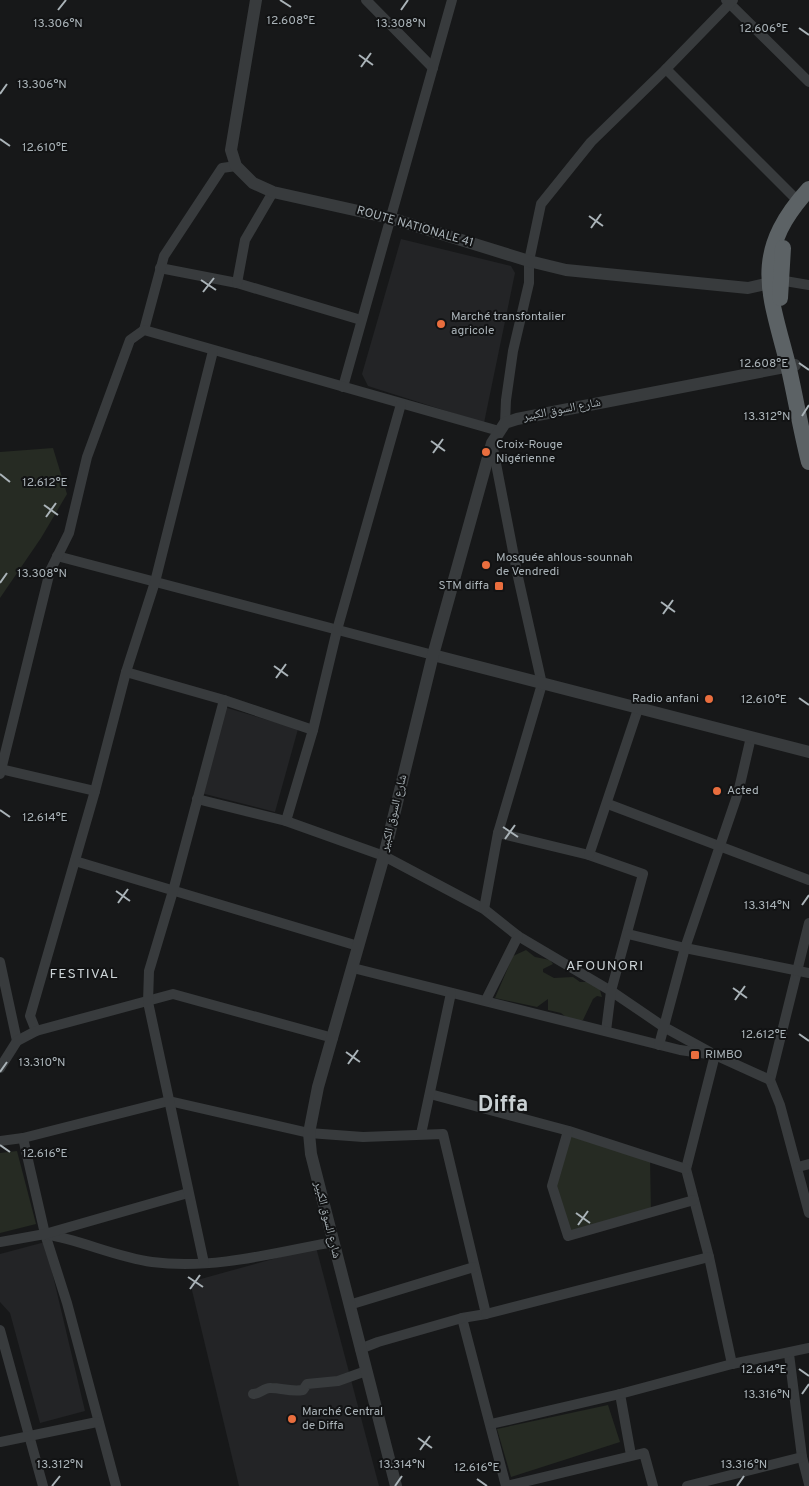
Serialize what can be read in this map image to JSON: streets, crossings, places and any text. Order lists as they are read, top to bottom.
{
  "streets": {
    "street": ["ROUTE NATIONALE 41", "شارع السوق الكبير"]
  },
  "districts": ["AFOUNORI", "FESTIVAL", "Diffa"],
  "places": {
    "other": [
      "Marché transfontalier agricole",
      "Croix-Rouge Nigérienne",
      "Mosquée ahlous-sounnah de Vendredi",
      "Radio anfani",
      "Acted",
      "Marché Central de Diffa"
    ],
    "transit": ["STM diffa", "RIMBO"]
  },
  "coordinates": [
    "12.608°E",
    "13.306°N",
    "13.308°N",
    "12.606°E",
    "12.610°E",
    "13.312°N",
    "12.612°E",
    "12.614°E",
    "13.314°N",
    "13.310°N",
    "12.616°E",
    "13.316°N"
  ]
}
